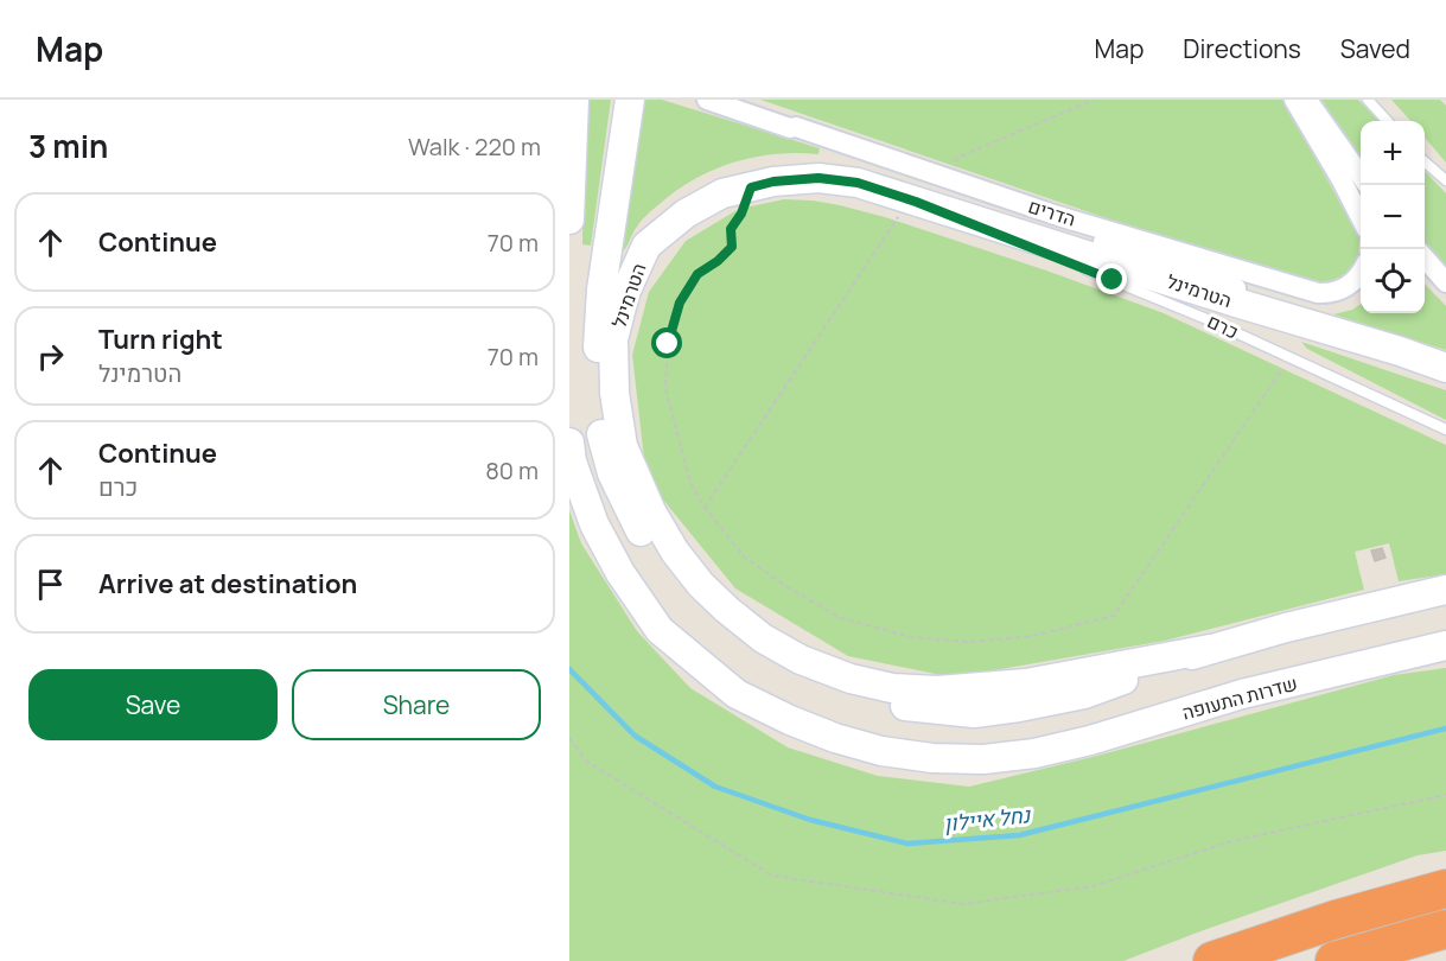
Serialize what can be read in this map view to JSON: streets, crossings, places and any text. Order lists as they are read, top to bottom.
{
  "streets": {
    "main road": ["הטרמינל", "שדרות התעופה"],
    "street": ["הדרים"],
    "lane": ["כרם"]
  },
  "crossings": [
    ["הדרים", "הטרמינל"]
  ],
  "water": ["נחל איילון"],
  "page": {
    "header": "Map",
    "nav": ["Map", "Directions", "Saved"],
    "heading": ["3 min", "Walk · 220 m"],
    "map_buttons": ["+", "−"],
    "list": [
      ["Continue", "70 m"],
      ["Turn right", "הטרמינל", "70 m"],
      ["Continue", "כרם", "80 m"],
      "Arrive at destination"
    ],
    "buttons": ["Save", "Share"]
  }
}
